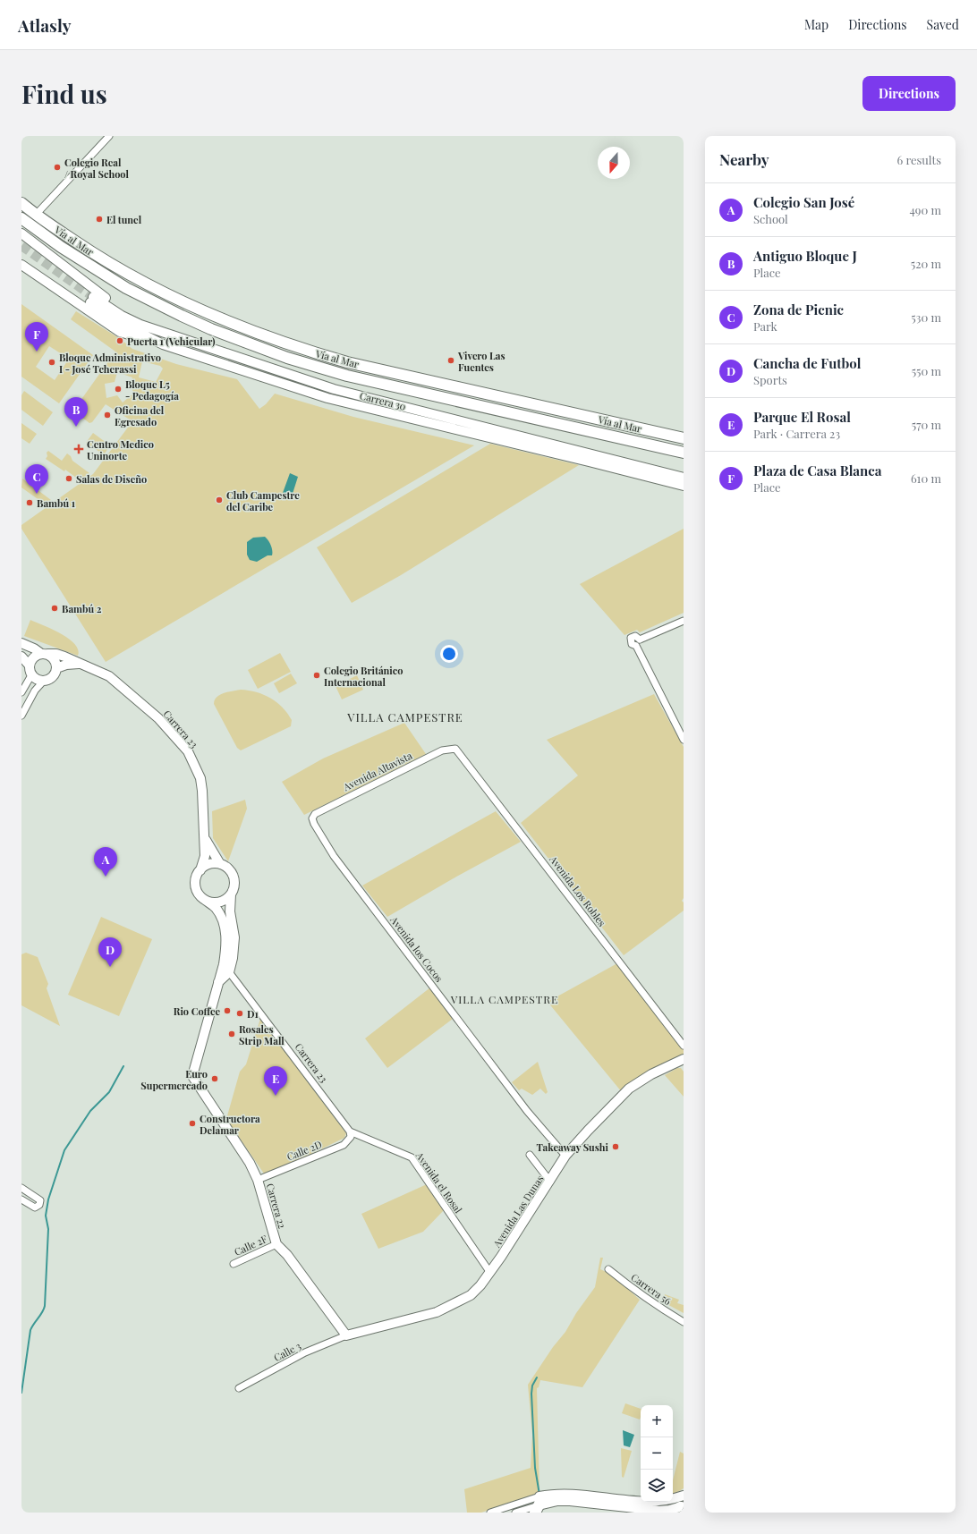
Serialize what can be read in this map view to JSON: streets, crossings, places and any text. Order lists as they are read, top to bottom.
{
  "streets": {
    "highway": ["Vía al Mar"],
    "street": [
      "Carrera 30",
      "Carrera 23",
      "Avenida Altavista",
      "Avenida Los Robles",
      "Avenida los Cocos",
      "Calle 2D",
      "Avenida el Rosal",
      "Carrera 22",
      "Avenida Las Dunas",
      "Calle 2F",
      "Carrera 56",
      "Calle 3"
    ]
  },
  "crossings": [
    ["Carrera 23", "Calle 2D"],
    ["Carrera 23", "Avenida el Rosal"],
    ["Avenida Altavista", "Avenida Los Robles"],
    ["Avenida Altavista", "Avenida los Cocos"],
    ["Avenida los Cocos", "Avenida Las Dunas"],
    ["Calle 2D", "Avenida el Rosal"],
    ["Calle 2D", "Carrera 22"],
    ["Avenida el Rosal", "Avenida Las Dunas"],
    ["Carrera 22", "Calle 2F"],
    ["Avenida Las Dunas", "Calle 3"]
  ],
  "districts": ["VILLA CAMPESTRE", "VILLA CAMPESTRE"],
  "places": {
    "other": [
      "Colegio Real / Royal School",
      "El tunel",
      "Puerta 1 (Vehicular)",
      "Vivero Las Fuentes",
      "Bloque Administrativo I - José Tcherassi",
      "Bloque L5 - Pedagogía",
      "Oficina del Egresado",
      "Salas de Diseño",
      "Club Campestre del Caribe",
      "Bambú 1",
      "Bambú 2",
      "Colegio Británico Internacional",
      "Rio Coffee",
      "D1",
      "Rosales Strip Mall",
      "Euro Supermercado",
      "Constructora Delamar",
      "Takeaway Sushi"
    ],
    "health": ["Centro Medico Uninorte"]
  },
  "north": "bottom",
  "page": {
    "header": "Atlasly",
    "nav": ["Map", "Directions", "Saved"],
    "buttons": "Directions",
    "title": "Find us",
    "heading": ["Nearby", "6 results"],
    "list": [
      {
        "mark": "A",
        "name": "Colegio San José",
        "note": "School",
        "value": "490 m"
      },
      {
        "mark": "B",
        "name": "Antiguo Bloque J",
        "note": "Place",
        "value": "520 m"
      },
      {
        "mark": "C",
        "name": "Zona de Picnic",
        "note": "Park",
        "value": "530 m"
      },
      {
        "mark": "D",
        "name": "Cancha de Futbol",
        "note": "Sports",
        "value": "550 m"
      },
      {
        "mark": "E",
        "name": "Parque El Rosal",
        "note": "Park · Carrera 23",
        "value": "570 m"
      },
      {
        "mark": "F",
        "name": "Plaza de Casa Blanca",
        "note": "Place",
        "value": "610 m"
      }
    ],
    "pins": [
      "F",
      "B",
      "C",
      "A",
      "D",
      "E"
    ],
    "map_buttons": ["+", "−"]
  }
}
